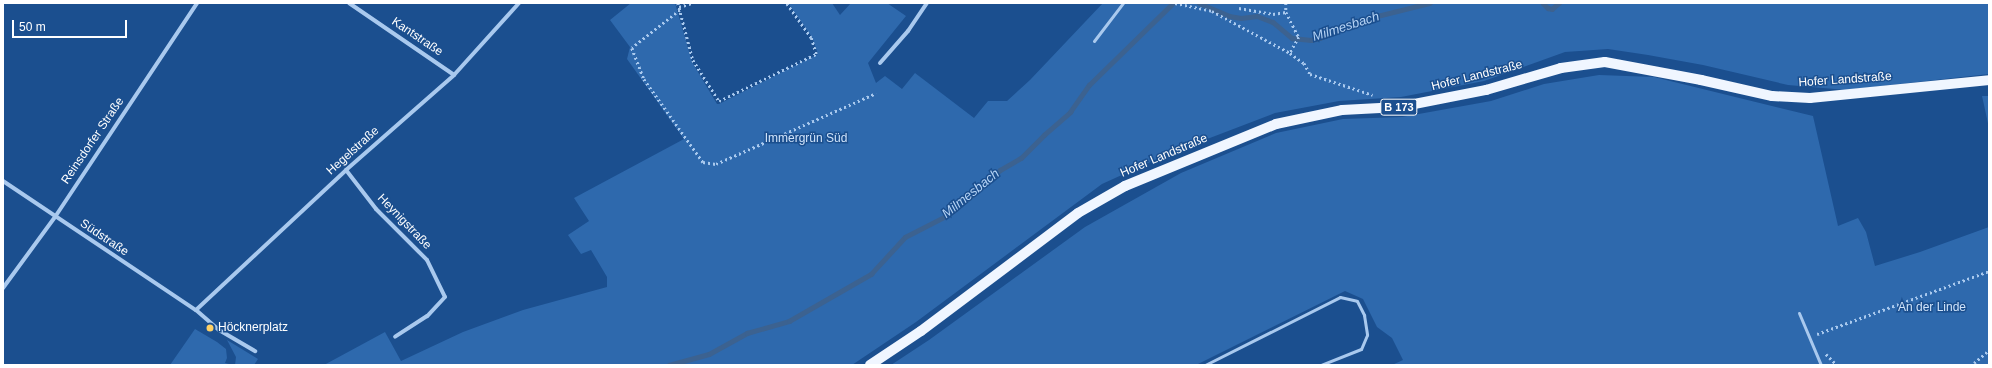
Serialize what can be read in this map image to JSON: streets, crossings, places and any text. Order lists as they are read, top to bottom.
{
  "streets": {
    "main road": ["Hofer Landstraße", "B 173"],
    "street": [
      "Kantstraße",
      "Reinsdorfer Straße",
      "Hegelstraße",
      "Heynigstraße",
      "Südstraße"
    ]
  },
  "crossings": [
    ["Kantstraße", "Hegelstraße"],
    ["Reinsdorfer Straße", "Südstraße"],
    ["Hegelstraße", "Heynigstraße"],
    ["Hegelstraße", "Südstraße"]
  ],
  "water": ["Milmesbach"],
  "parks": ["Immergrün Süd", "An der Linde"],
  "places": ["Höcknerplatz"],
  "scale_bar": "50 m"
}
